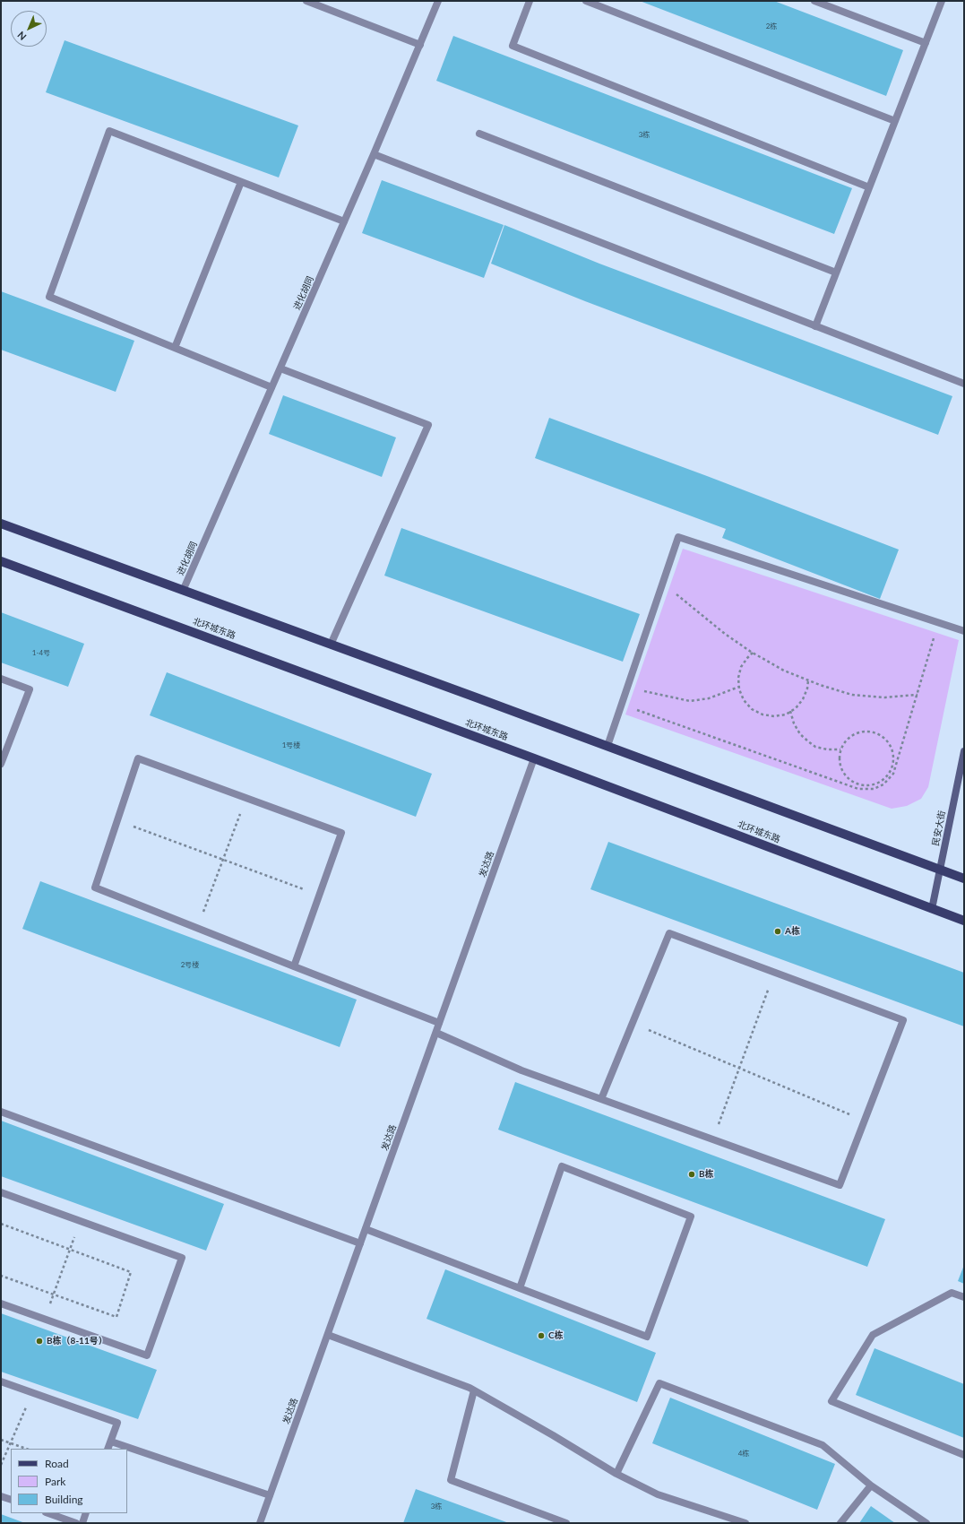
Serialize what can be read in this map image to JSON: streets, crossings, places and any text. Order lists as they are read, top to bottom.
{
  "streets": {
    "main road": ["北环城东路", "民安大街"],
    "street": ["进化胡同", "发达路"]
  },
  "crossings": [
    ["北环城东路", "民安大街"],
    ["北环城东路", "发达路"]
  ],
  "places": [
    "A栋",
    "B栋",
    "C栋",
    "B栋（8-11号）"
  ],
  "house_numbers": [
    "2栋",
    "3栋",
    "1-4号",
    "1号楼",
    "2号楼",
    "4栋",
    "3栋"
  ],
  "legend": ["Road", "Park", "Building"],
  "north": "bottom left"
}
